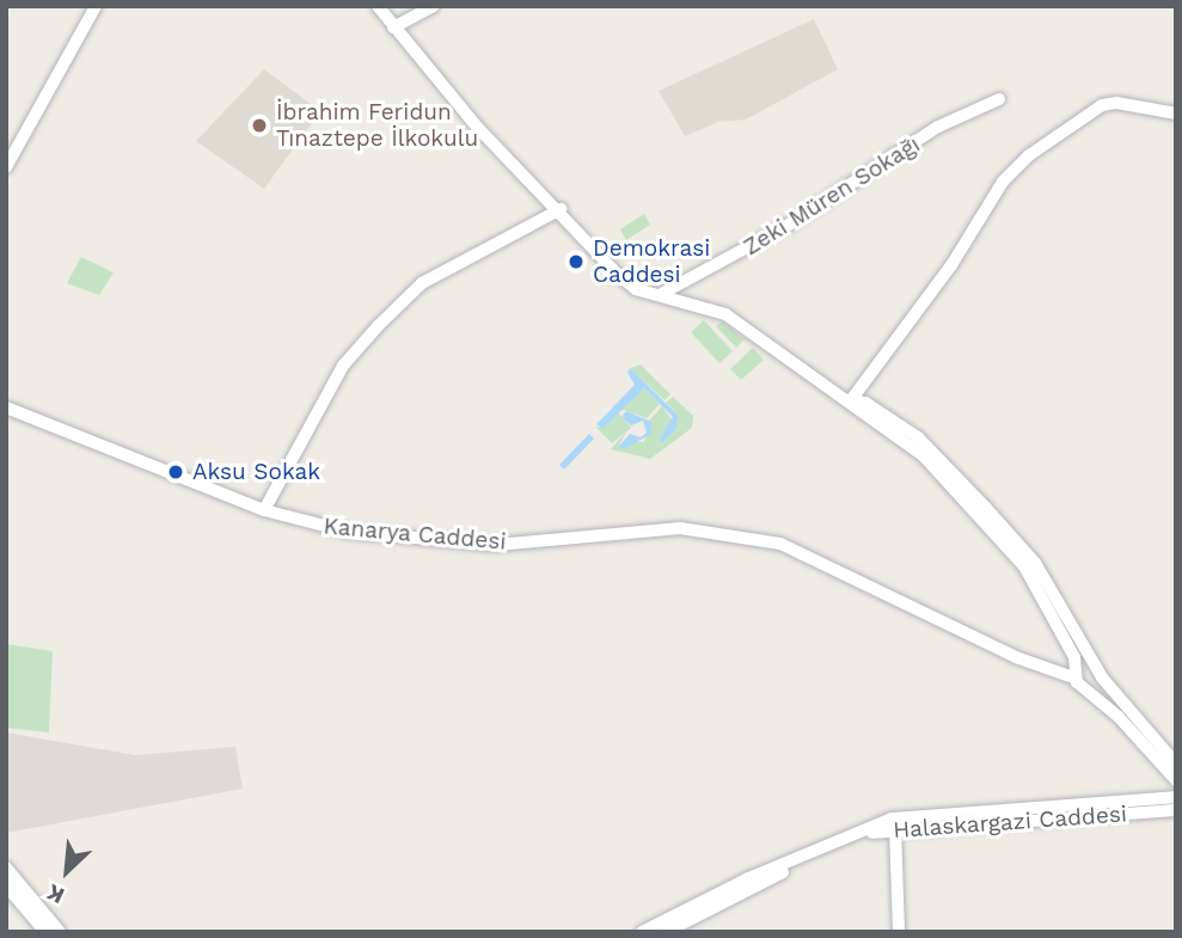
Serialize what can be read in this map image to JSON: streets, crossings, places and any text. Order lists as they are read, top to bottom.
{
  "streets": {
    "main road": ["Kanarya Caddesi", "Halaskargazi Caddesi"],
    "street": ["Zeki Müren Sokağı"]
  },
  "places": ["İbrahim Feridun Tınaztepe İlkokulu", "Demokrasi Caddesi", "Aksu Sokak"],
  "north": "bottom left"
}
